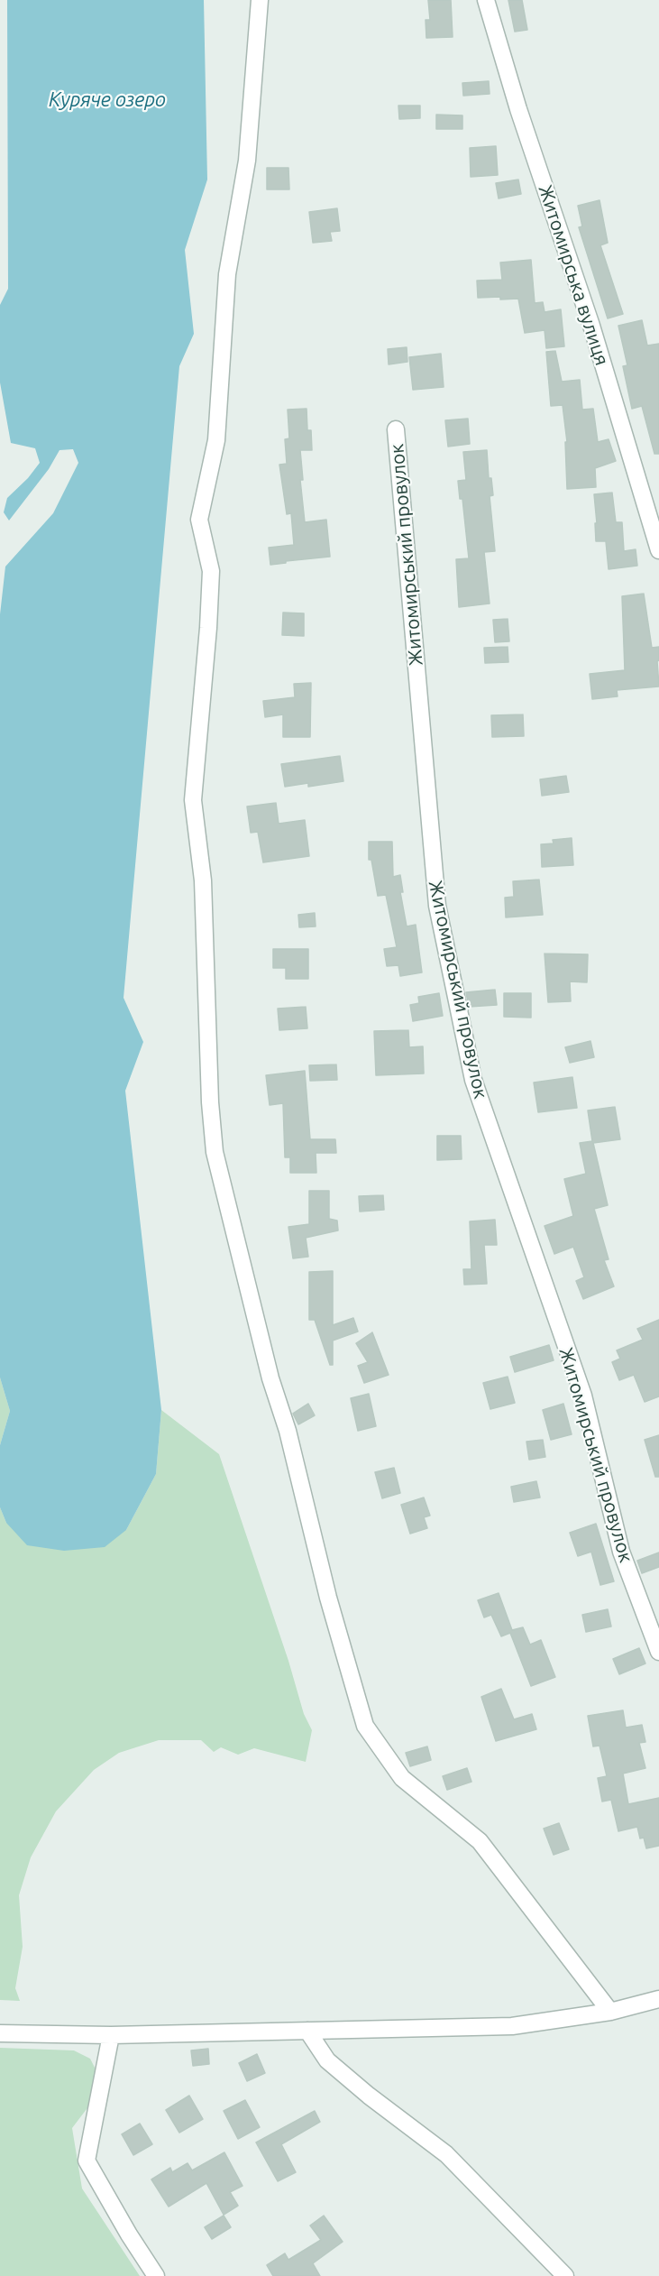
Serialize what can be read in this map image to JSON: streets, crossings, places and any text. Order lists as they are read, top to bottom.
{
  "streets": {
    "street": ["Житомирська вулиця", "Житомирський провулок"]
  },
  "water": ["Куряче озеро"]
}
